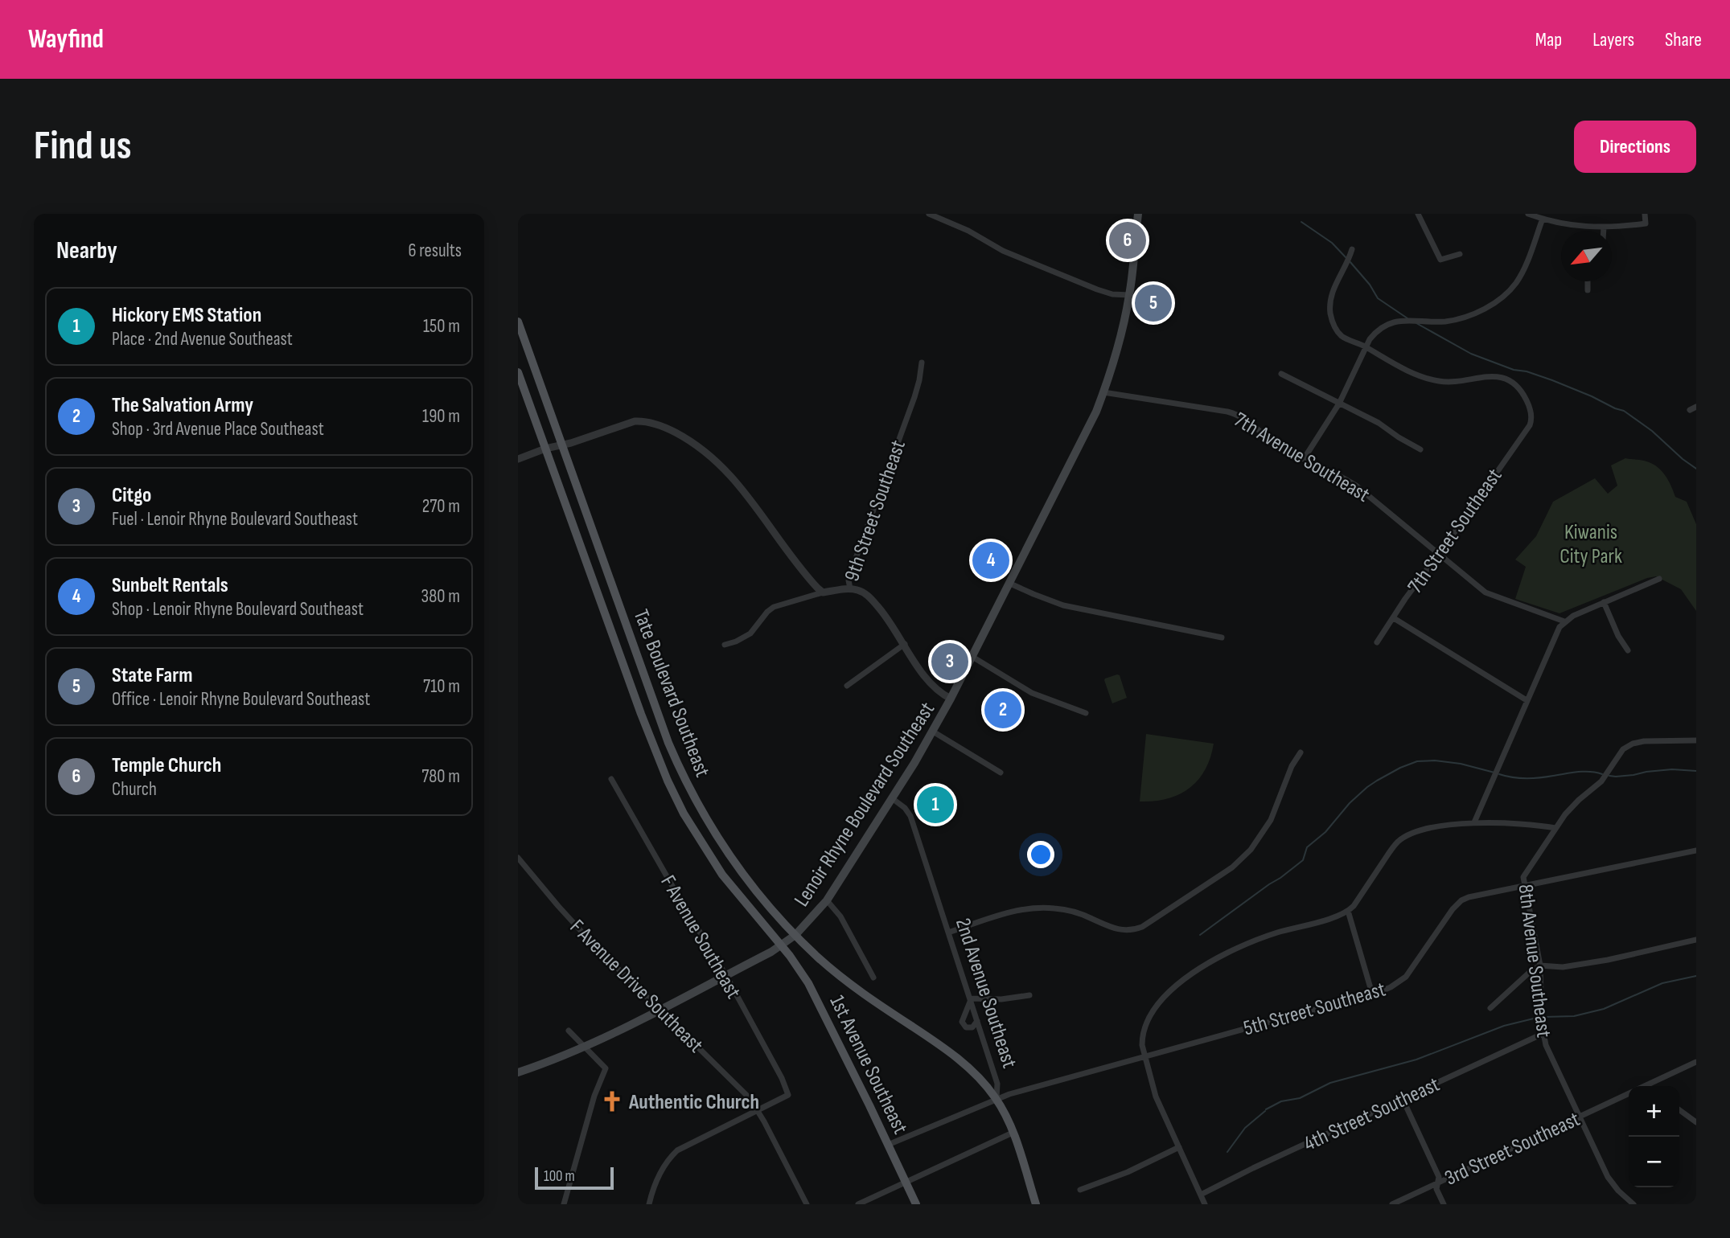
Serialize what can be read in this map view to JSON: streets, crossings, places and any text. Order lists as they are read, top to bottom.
{
  "streets": {
    "main road": [
      "Tate Boulevard Southeast",
      "Lenoir Rhyne Boulevard Southeast",
      "2nd Avenue Southeast",
      "1st Avenue Southeast"
    ],
    "street": [
      "7th Avenue Southeast",
      "9th Street Southeast",
      "7th Street Southeast",
      "F Avenue Southeast",
      "8th Avenue Southeast",
      "F Avenue Drive Southeast",
      "5th Street Southeast",
      "4th Street Southeast",
      "3rd Street Southeast"
    ]
  },
  "crossings": [
    ["7th Avenue Southeast", "7th Street Southeast"],
    ["7th Avenue Southeast", "Lenoir Rhyne Boulevard Southeast"],
    ["Tate Boulevard Southeast", "Lenoir Rhyne Boulevard Southeast"],
    ["Tate Boulevard Southeast", "2nd Avenue Southeast"],
    ["Tate Boulevard Southeast", "5th Street Southeast"],
    ["Tate Boulevard Southeast", "1st Avenue Southeast"],
    ["Lenoir Rhyne Boulevard Southeast", "F Avenue Southeast"],
    ["Lenoir Rhyne Boulevard Southeast", "F Avenue Drive Southeast"],
    ["Lenoir Rhyne Boulevard Southeast", "2nd Avenue Southeast"],
    ["Lenoir Rhyne Boulevard Southeast", "1st Avenue Southeast"],
    ["F Avenue Southeast", "F Avenue Drive Southeast"],
    ["8th Avenue Southeast", "5th Street Southeast"],
    ["8th Avenue Southeast", "4th Street Southeast"],
    ["8th Avenue Southeast", "3rd Street Southeast"],
    ["2nd Avenue Southeast", "5th Street Southeast"],
    ["5th Street Southeast", "1st Avenue Southeast"]
  ],
  "parks": ["Kiwanis City Park"],
  "places": {
    "church": ["Authentic Church"]
  },
  "scale_bar": "100 m",
  "north": "bottom left",
  "page": {
    "header": "Wayfind",
    "nav": ["Map", "Layers", "Share"],
    "buttons": "Directions",
    "title": "Find us",
    "heading": ["Nearby", "6 results"],
    "pins": [
      "6",
      "5",
      "4",
      "3",
      "2",
      "1"
    ],
    "list": [
      {
        "mark": "1",
        "name": "Hickory EMS Station",
        "note": "Place · 2nd Avenue Southeast",
        "value": "150 m"
      },
      {
        "mark": "2",
        "name": "The Salvation Army",
        "note": "Shop · 3rd Avenue Place Southeast",
        "value": "190 m"
      },
      {
        "mark": "3",
        "name": "Citgo",
        "note": "Fuel · Lenoir Rhyne Boulevard Southeast",
        "value": "270 m"
      },
      {
        "mark": "4",
        "name": "Sunbelt Rentals",
        "note": "Shop · Lenoir Rhyne Boulevard Southeast",
        "value": "380 m"
      },
      {
        "mark": "5",
        "name": "State Farm",
        "note": "Office · Lenoir Rhyne Boulevard Southeast",
        "value": "710 m"
      },
      {
        "mark": "6",
        "name": "Temple Church",
        "note": "Church",
        "value": "780 m"
      }
    ],
    "map_buttons": ["+", "−"],
    "scale": "100 m"
  }
}
